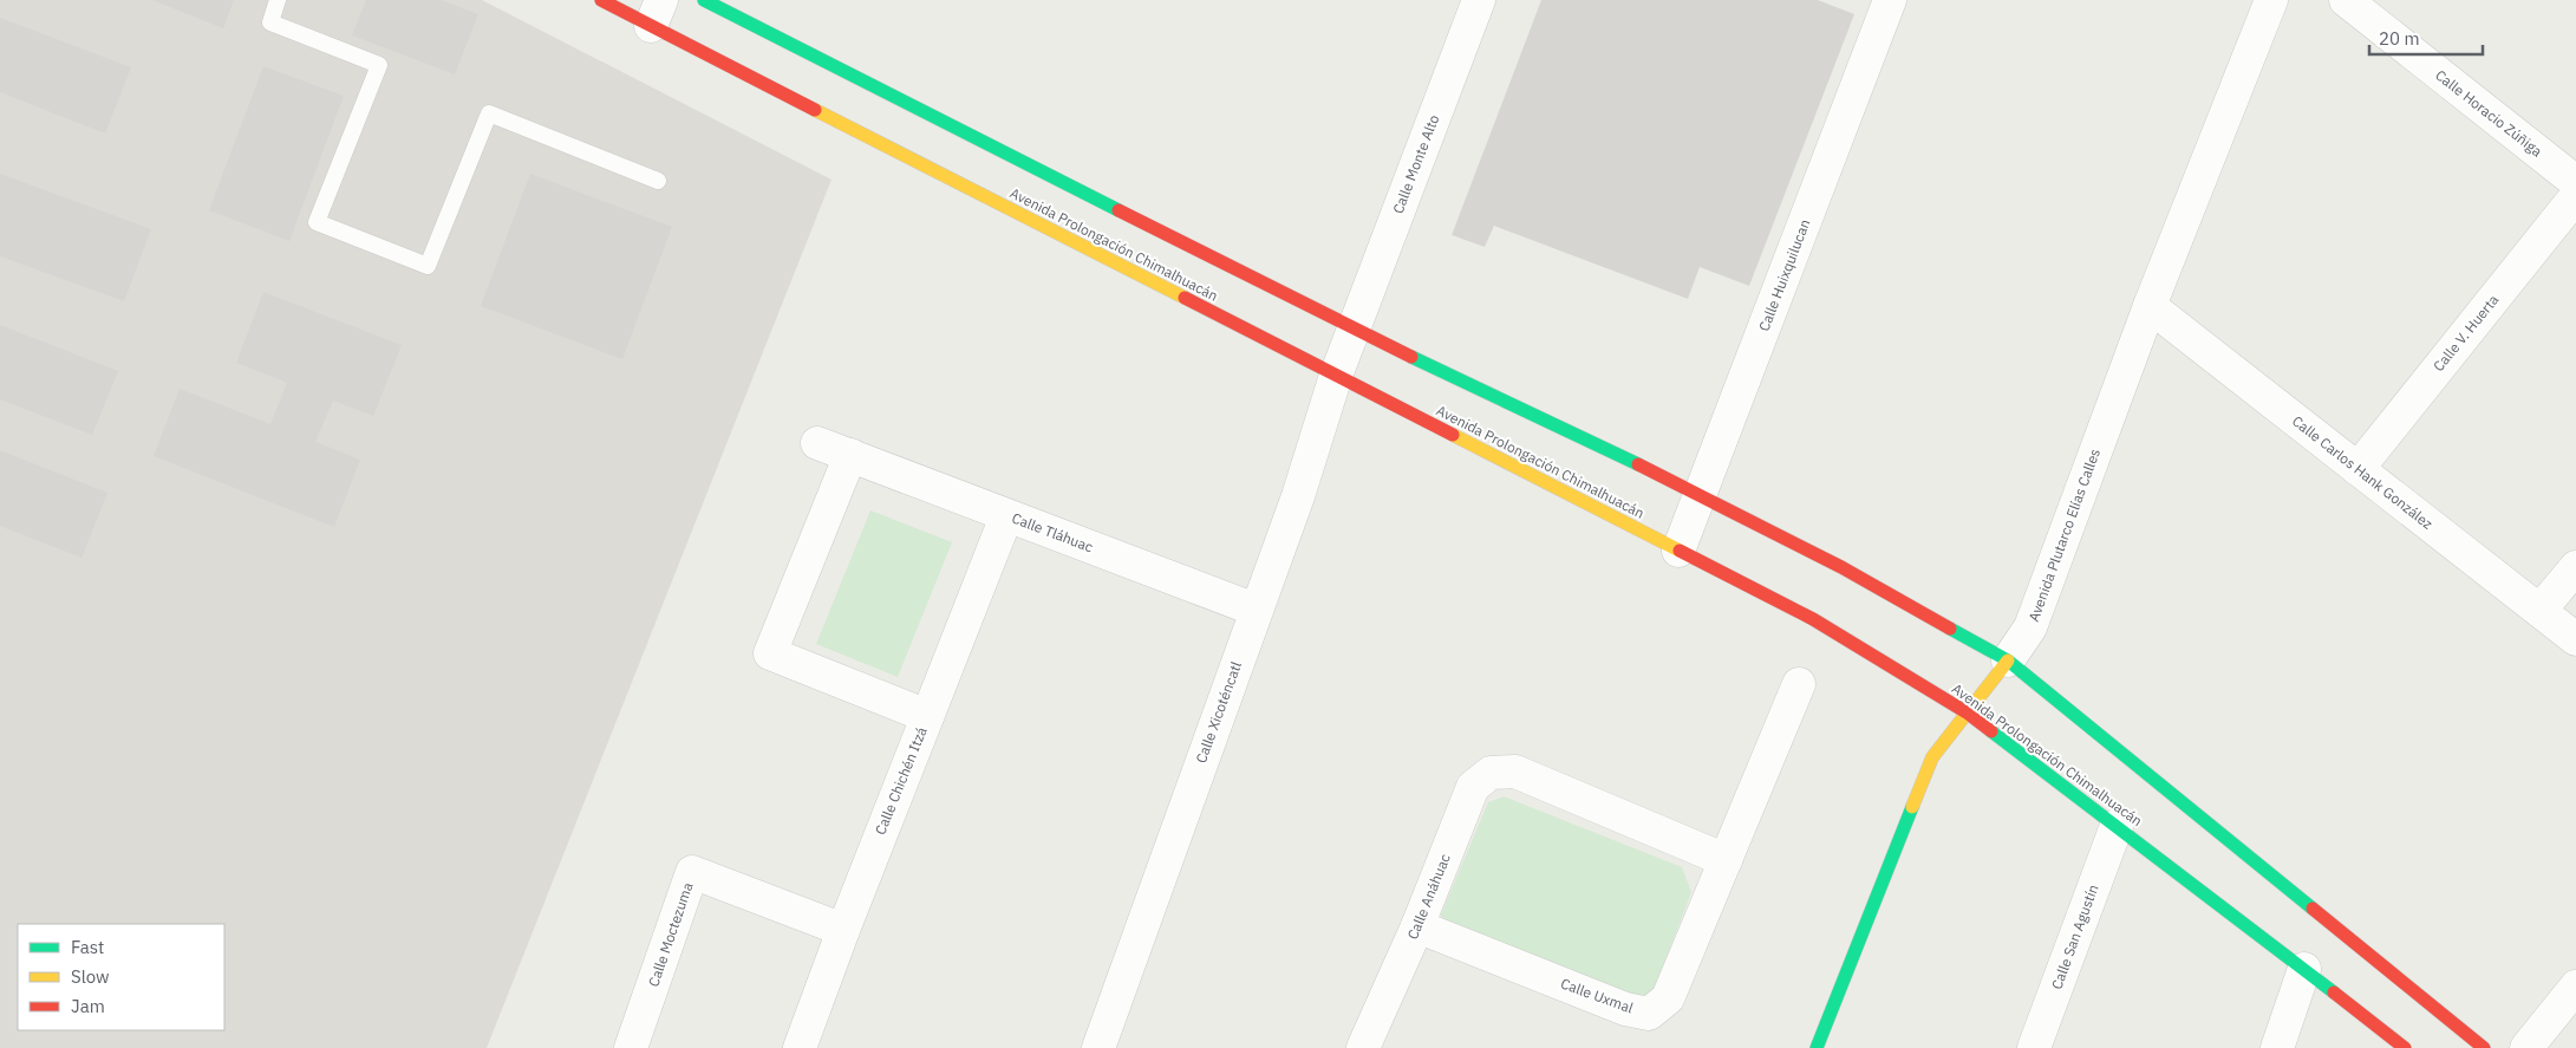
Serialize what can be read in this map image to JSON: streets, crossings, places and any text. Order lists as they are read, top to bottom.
{
  "streets": {
    "street": [
      "Calle Horacio Zúñiga",
      "Calle Monte Alto",
      "Avenida Prolongación Chimalhuacán",
      "Calle Huixquilucan",
      "Calle V. Huerta",
      "Calle Carlos Hank González",
      "Calle Tláhuac",
      "Avenida Plutarco Elías Calles",
      "Calle Xicoténcatl",
      "Calle Chichén Itzá",
      "Calle Anáhuac",
      "Calle Moctezuma",
      "Calle San Agustín",
      "Calle Uxmal"
    ]
  },
  "crossings": [
    ["Calle Monte Alto", "Avenida Prolongación Chimalhuacán"],
    ["Calle Monte Alto", "Calle Xicoténcatl"],
    ["Avenida Prolongación Chimalhuacán", "Calle Huixquilucan"],
    ["Avenida Prolongación Chimalhuacán", "Avenida Plutarco Elías Calles"],
    ["Avenida Prolongación Chimalhuacán", "Calle Xicoténcatl"],
    ["Avenida Prolongación Chimalhuacán", "Calle San Agustín"],
    ["Calle V. Huerta", "Calle Carlos Hank González"],
    ["Calle Carlos Hank González", "Avenida Plutarco Elías Calles"],
    ["Calle Tláhuac", "Calle Xicoténcatl"],
    ["Calle Tláhuac", "Calle Chichén Itzá"],
    ["Calle Chichén Itzá", "Calle Moctezuma"],
    ["Calle Anáhuac", "Calle Uxmal"]
  ],
  "legend": ["Fast", "Slow", "Jam"],
  "scale_bar": "20 m"
}
